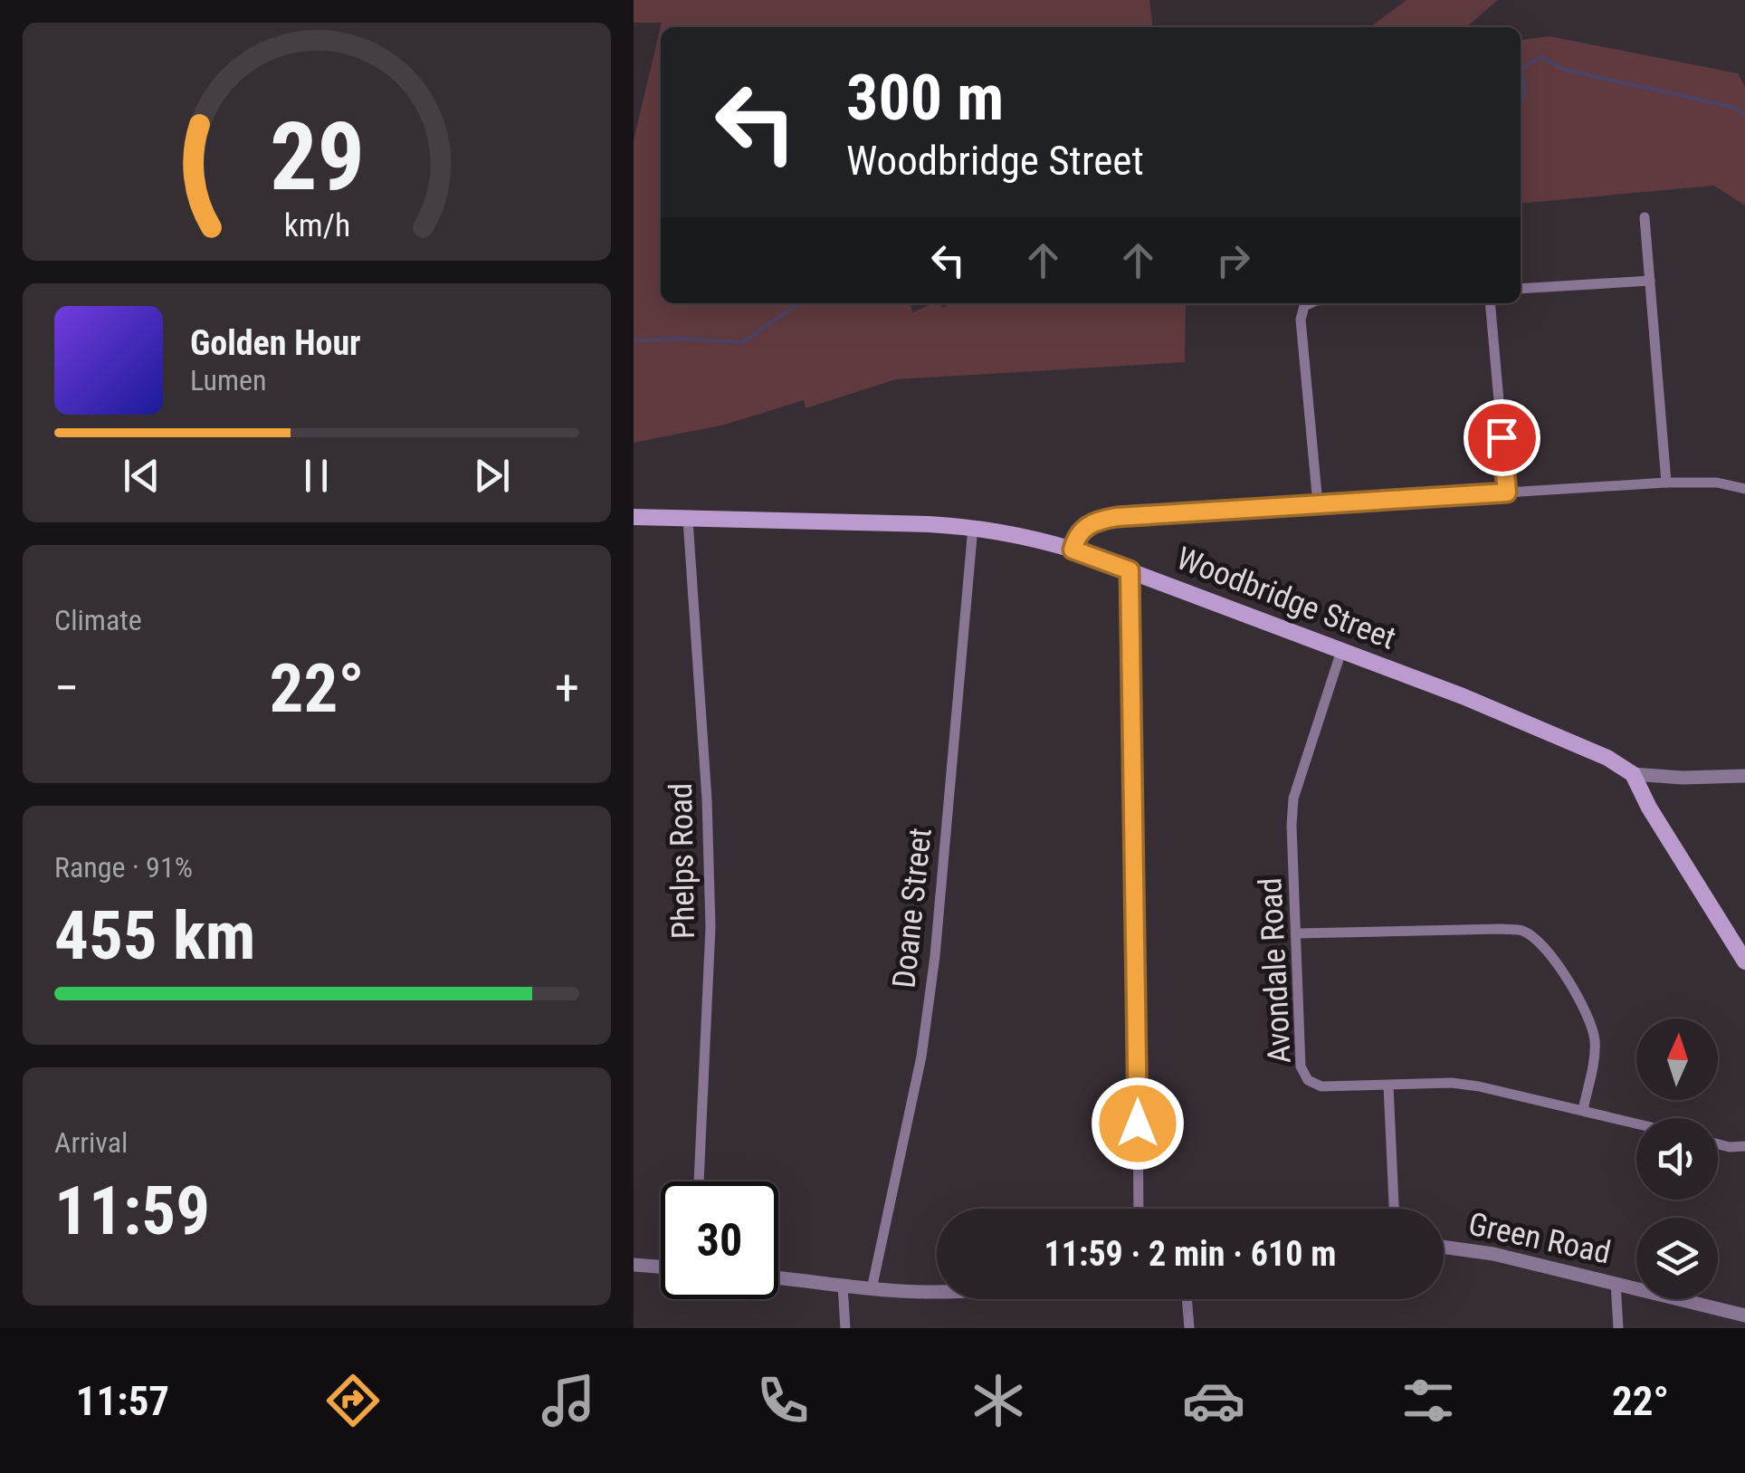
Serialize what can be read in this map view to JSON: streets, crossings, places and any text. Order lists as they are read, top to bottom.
{
  "streets": {
    "main road": ["Woodbridge Street"],
    "street": [
      "Phelps Road",
      "Doane Street",
      "Avondale Road",
      "Green Road"
    ]
  },
  "crossings": [
    ["Woodbridge Street", "Phelps Road"],
    ["Woodbridge Street", "Doane Street"],
    ["Woodbridge Street", "Avondale Road"]
  ],
  "north": "top",
  "page": {
    "turn": ["300 m", "Woodbridge Street"],
    "song": ["Golden Hour", "Lumen"],
    "tile": [
      "Climate",
      ["Range · 91%", "455 km"],
      ["Arrival", "11:59"]
    ],
    "heat": ["−", "22°", "+"],
    "limit": "30",
    "trip": "11:59 · 2 min · 610 m",
    "tabs": ["11:57", "22°"],
    "gauge": ["29", "km/h"]
  }
}
